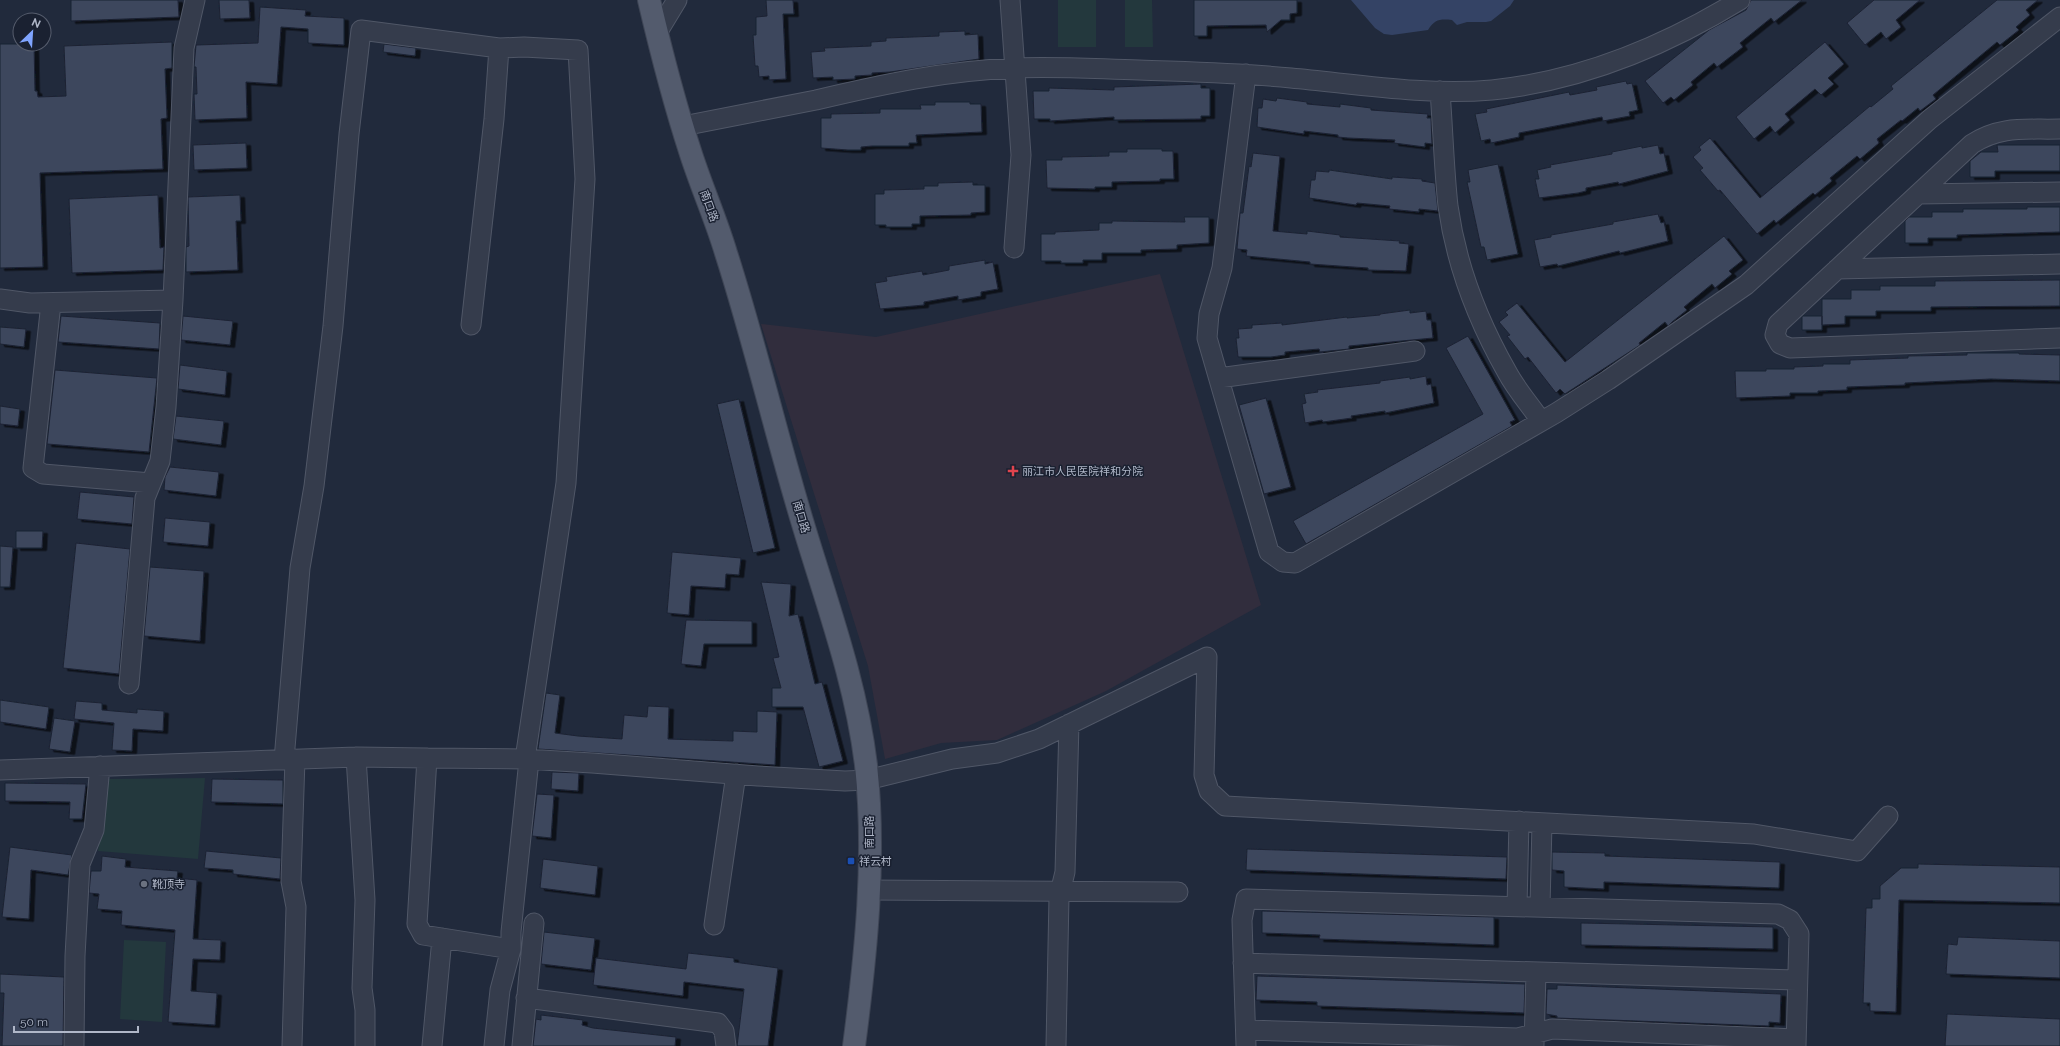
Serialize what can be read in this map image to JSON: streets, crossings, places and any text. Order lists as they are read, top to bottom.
{
  "streets": {
    "main road": ["南口路"]
  },
  "places": {
    "health": ["丽江市人民医院祥和分院"],
    "transit": ["祥云村"],
    "other": ["靴顶寺"]
  },
  "scale_bar": "50 m",
  "north": "top right"
}
